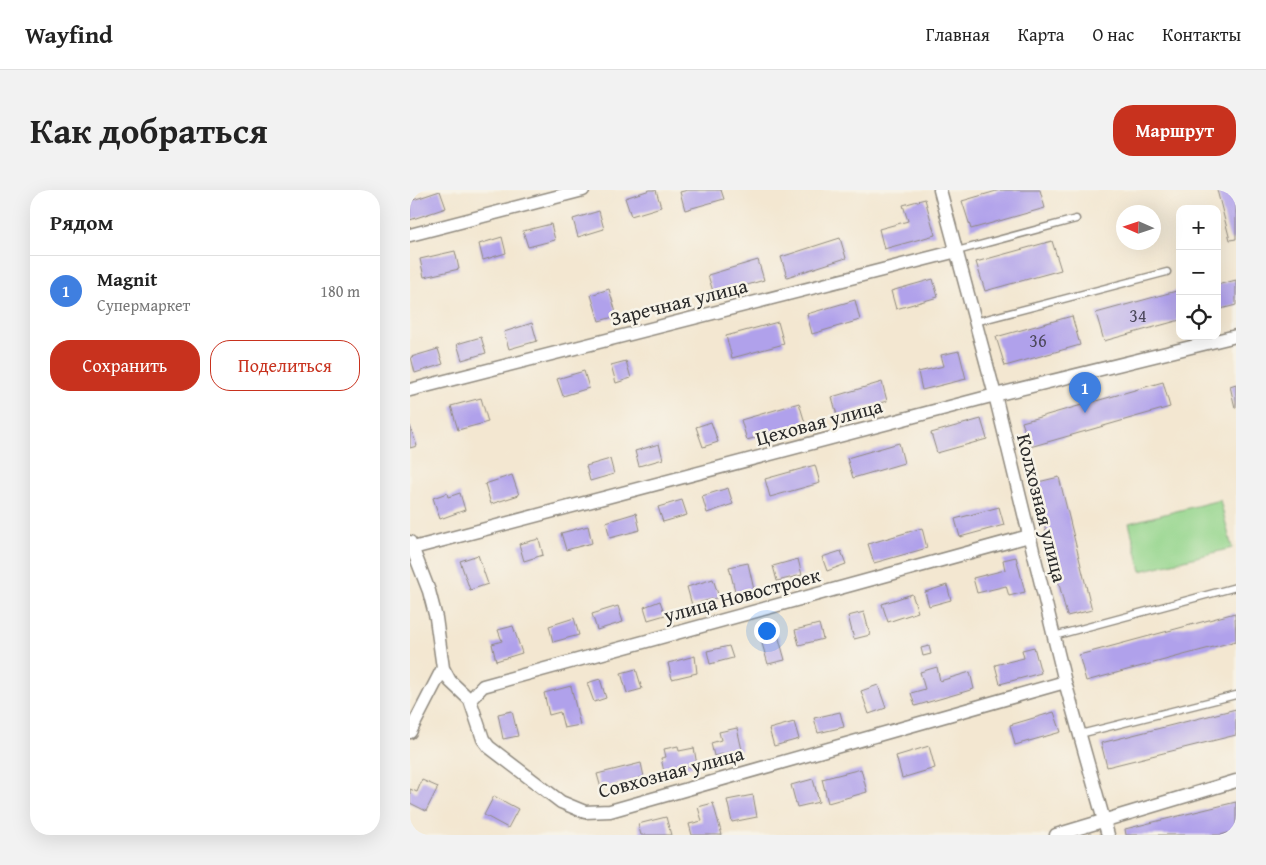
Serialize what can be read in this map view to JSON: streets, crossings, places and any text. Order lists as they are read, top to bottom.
{
  "streets": {
    "street": [
      "Заречная улица",
      "Цеховая улица",
      "Колхозная улица",
      "улица Новостроек",
      "Совхозная улица"
    ]
  },
  "crossings": [
    ["Заречная улица", "Колхозная улица"],
    ["Цеховая улица", "Колхозная улица"],
    ["Цеховая улица", "Совхозная улица"],
    ["Колхозная улица", "улица Новостроек"],
    ["Колхозная улица", "Совхозная улица"],
    ["улица Новостроек", "Совхозная улица"]
  ],
  "house_numbers": ["34", "36"],
  "north": "left",
  "page": {
    "header": "Wayfind",
    "nav": [
      "Главная",
      "Карта",
      "О нас",
      "Контакты"
    ],
    "title": "Как добраться",
    "buttons": [
      "Маршрут",
      ["Сохранить", "Поделиться"]
    ],
    "heading": "Рядом",
    "map_buttons": ["+", "−"],
    "list": [
      {
        "mark": "1",
        "name": "Magnit",
        "note": "Супермаркет",
        "value": "180 m"
      }
    ],
    "pins": "1"
  }
}
